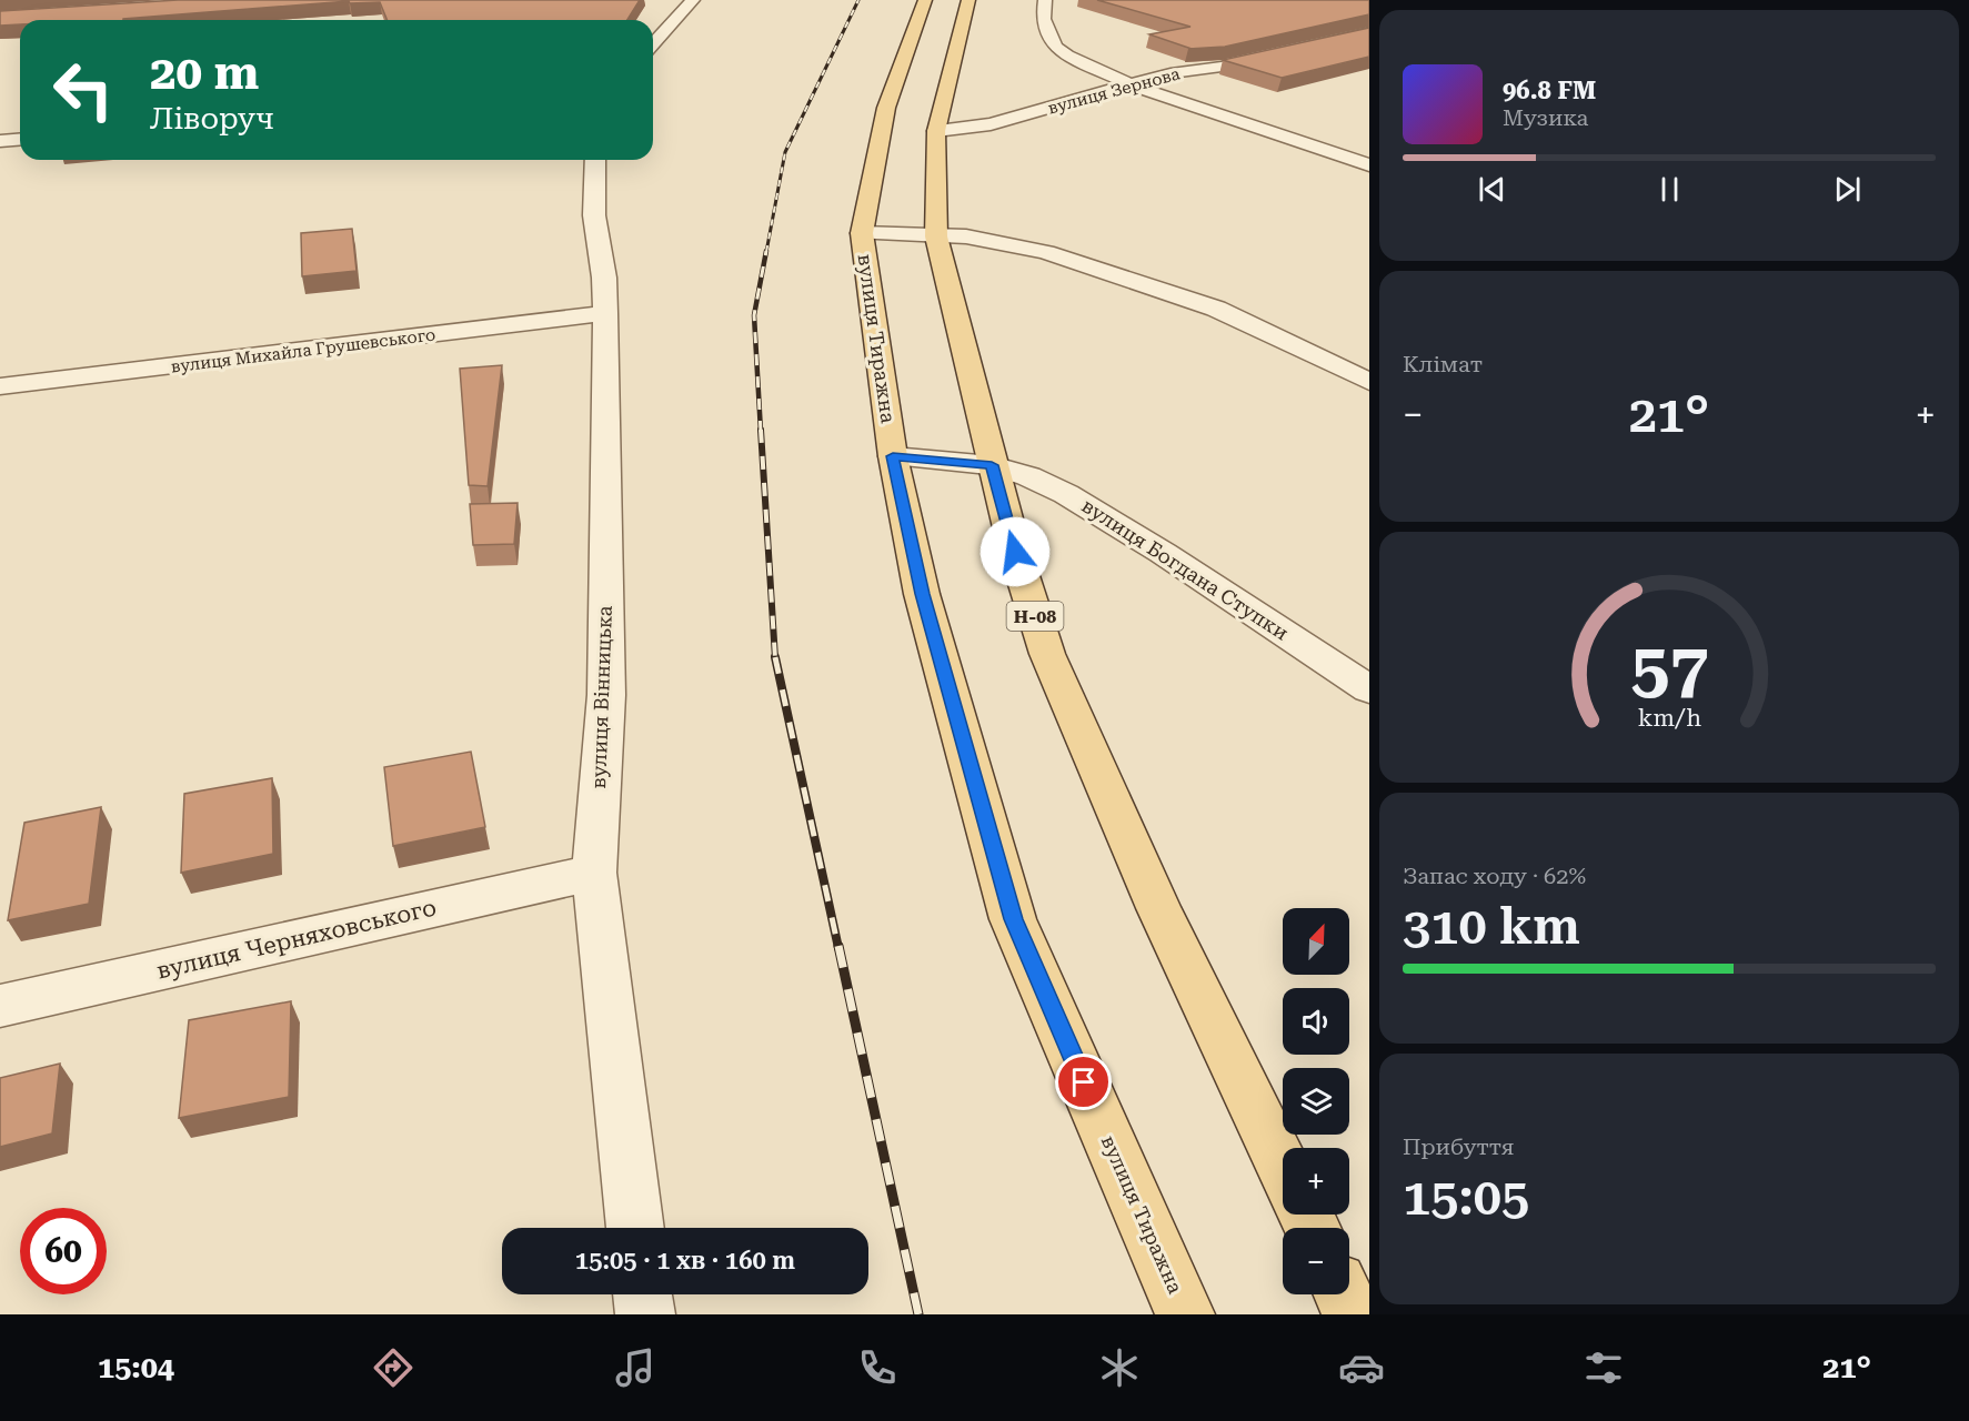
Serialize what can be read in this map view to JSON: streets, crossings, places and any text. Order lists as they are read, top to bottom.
{
  "streets": {
    "main road": ["вулиця Тиражна", "Н-08"],
    "street": [
      "вулиця Зернова",
      "вулиця Михайла Грушевського",
      "вулиця Богдана Ступки",
      "вулиця Вінницька",
      "вулиця Черняховського"
    ]
  },
  "crossings": [
    ["вулиця Зернова", "Н-08"],
    ["вулиця Тиражна", "вулиця Богдана Ступки"],
    ["вулиця Михайла Грушевського", "вулиця Вінницька"],
    ["вулиця Богдана Ступки", "Н-08"],
    ["вулиця Вінницька", "вулиця Черняховського"]
  ],
  "north": "top right",
  "page": {
    "turn": ["20 m", "Ліворуч"],
    "song": ["96.8 FM", "Музика"],
    "tile": [
      "Клімат",
      ["Запас ходу · 62%", "310 km"],
      ["Прибуття", "15:05"]
    ],
    "heat": ["−", "21°", "+"],
    "map_buttons": ["+", "−"],
    "limit": "60",
    "trip": "15:05 · 1 хв · 160 m",
    "tabs": ["15:04", "21°"],
    "gauge": ["57", "km/h"]
  }
}
